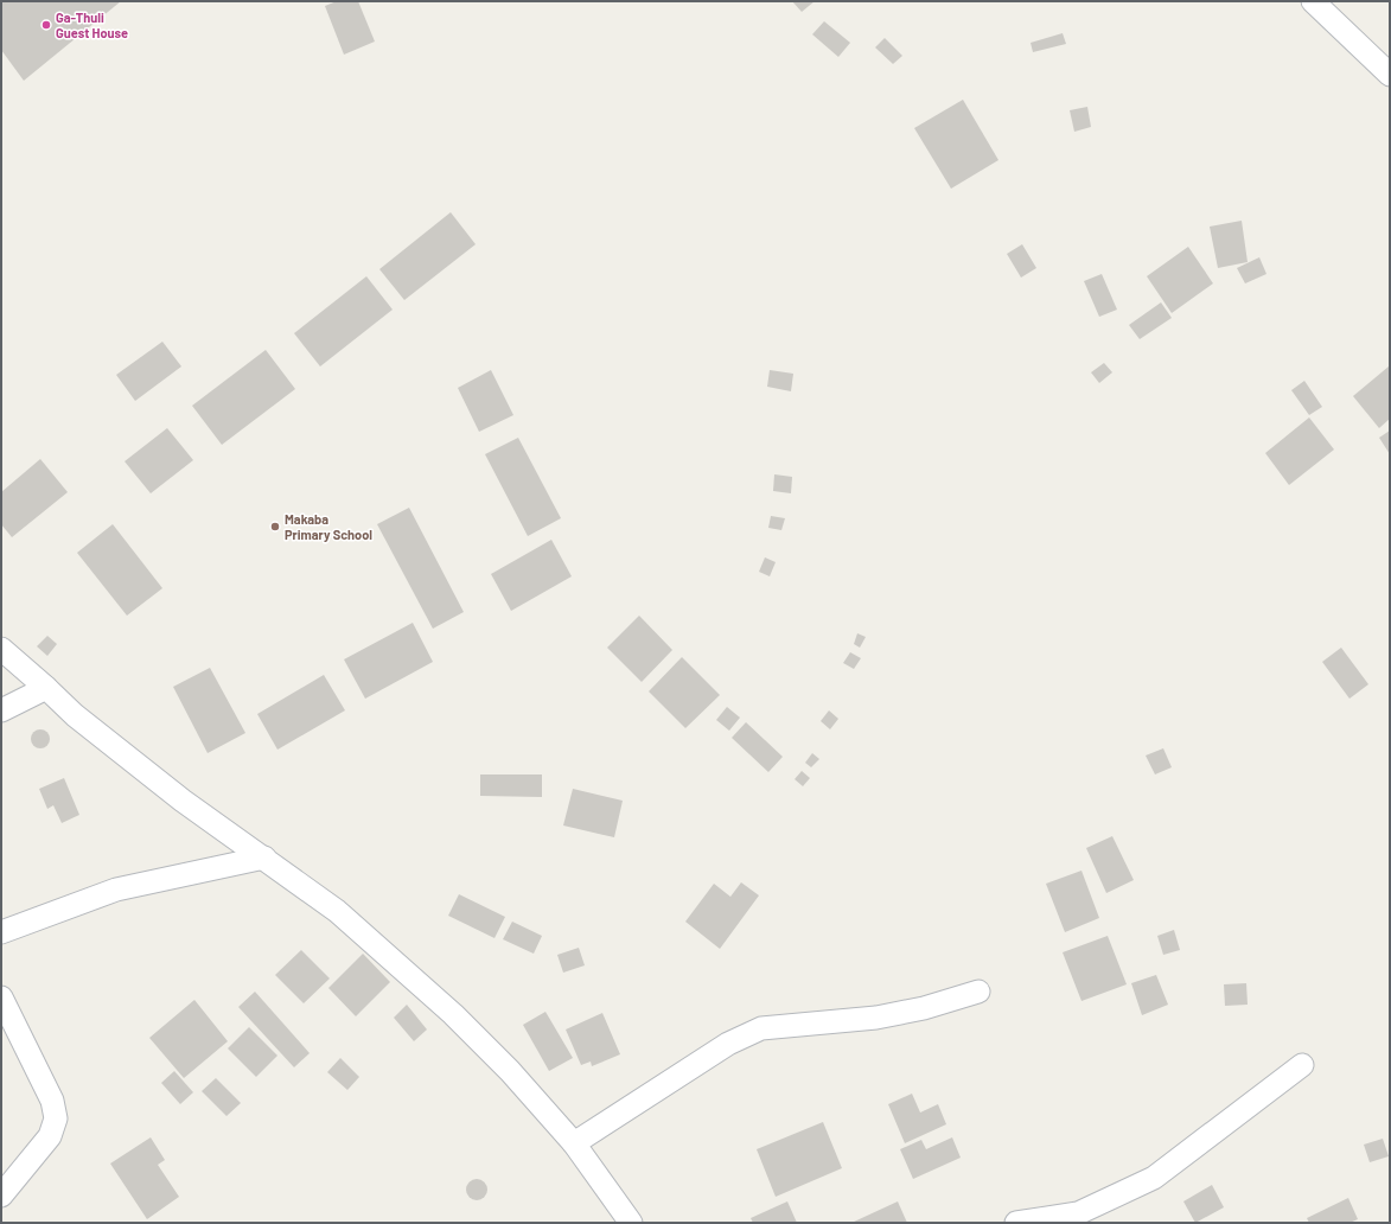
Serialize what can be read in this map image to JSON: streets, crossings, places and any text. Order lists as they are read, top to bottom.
{
  "places": ["Ga-Thuli Guest House", "Makaba Primary School"]
}
